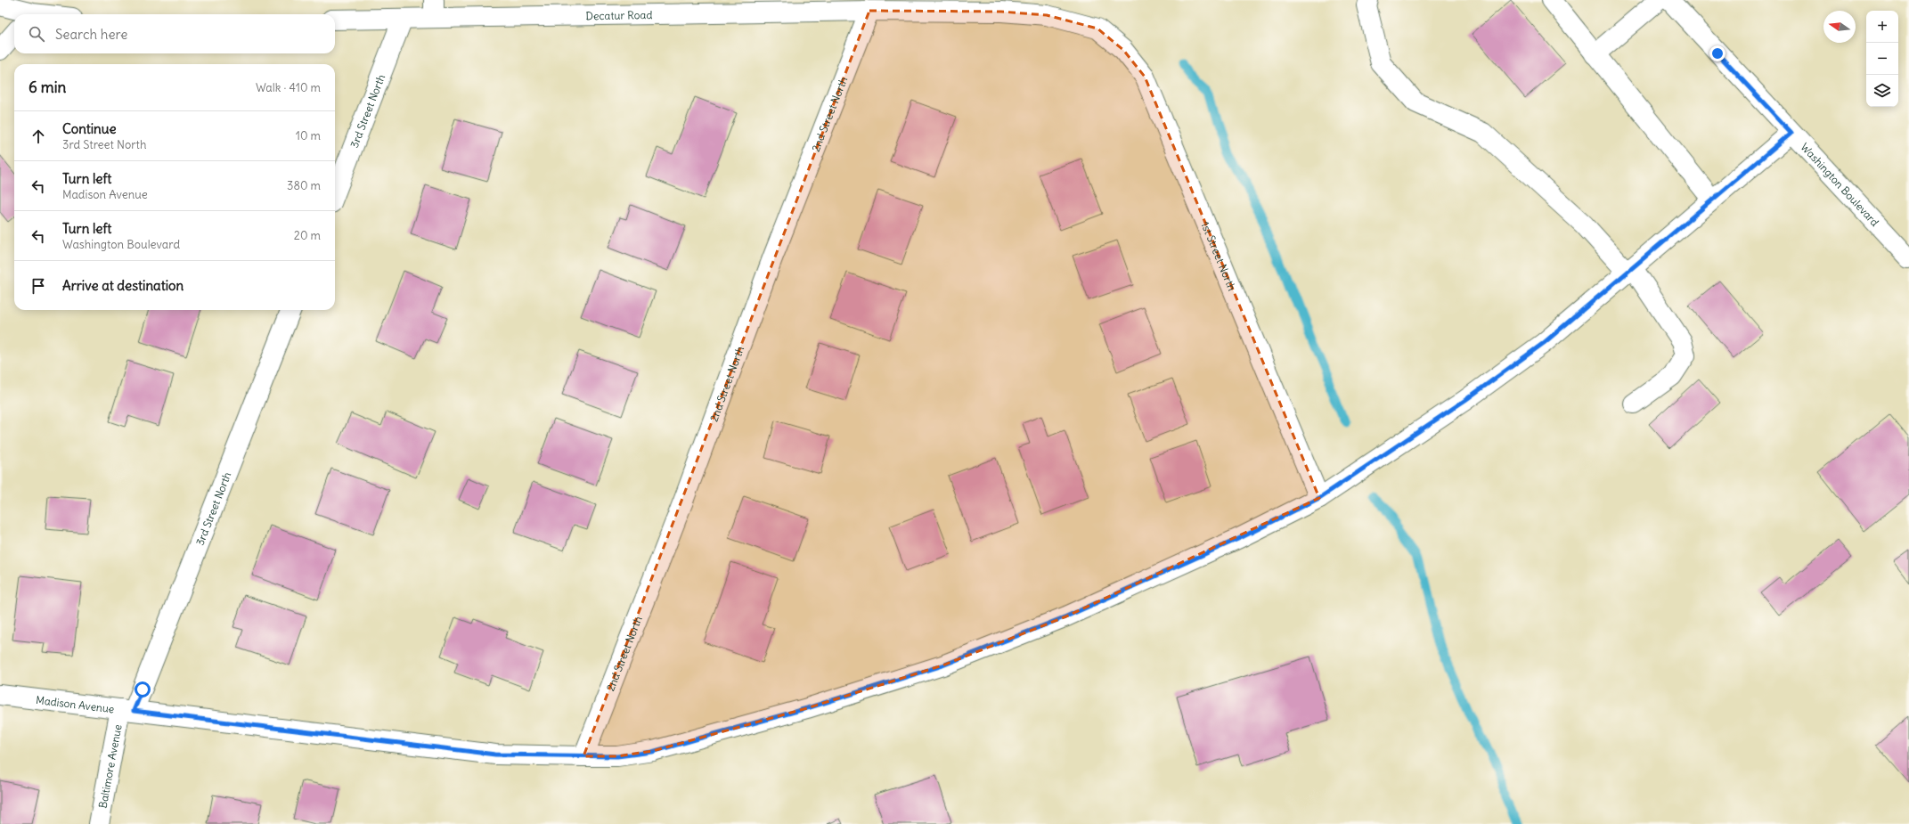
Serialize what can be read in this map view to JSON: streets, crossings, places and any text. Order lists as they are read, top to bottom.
{
  "streets": {
    "street": [
      "Decatur Road",
      "3rd Street North",
      "2nd Street North",
      "Washington Boulevard",
      "1st Street North",
      "Madison Avenue",
      "Baltimore Avenue"
    ]
  },
  "crossings": [
    ["Decatur Road", "3rd Street North"],
    ["Decatur Road", "2nd Street North"],
    ["Decatur Road", "1st Street North"],
    ["3rd Street North", "Madison Avenue"],
    ["3rd Street North", "Baltimore Avenue"],
    ["2nd Street North", "Madison Avenue"],
    ["Washington Boulevard", "Madison Avenue"],
    ["1st Street North", "Madison Avenue"],
    ["Madison Avenue", "Baltimore Avenue"]
  ],
  "north": "left",
  "page": {
    "map_buttons": ["+", "−"],
    "search": "Search here",
    "heading": ["6 min", "Walk · 410 m"],
    "list": [
      ["Continue", "3rd Street North", "10 m"],
      ["Turn left", "Madison Avenue", "380 m"],
      ["Turn left", "Washington Boulevard", "20 m"],
      "Arrive at destination"
    ]
  }
}
